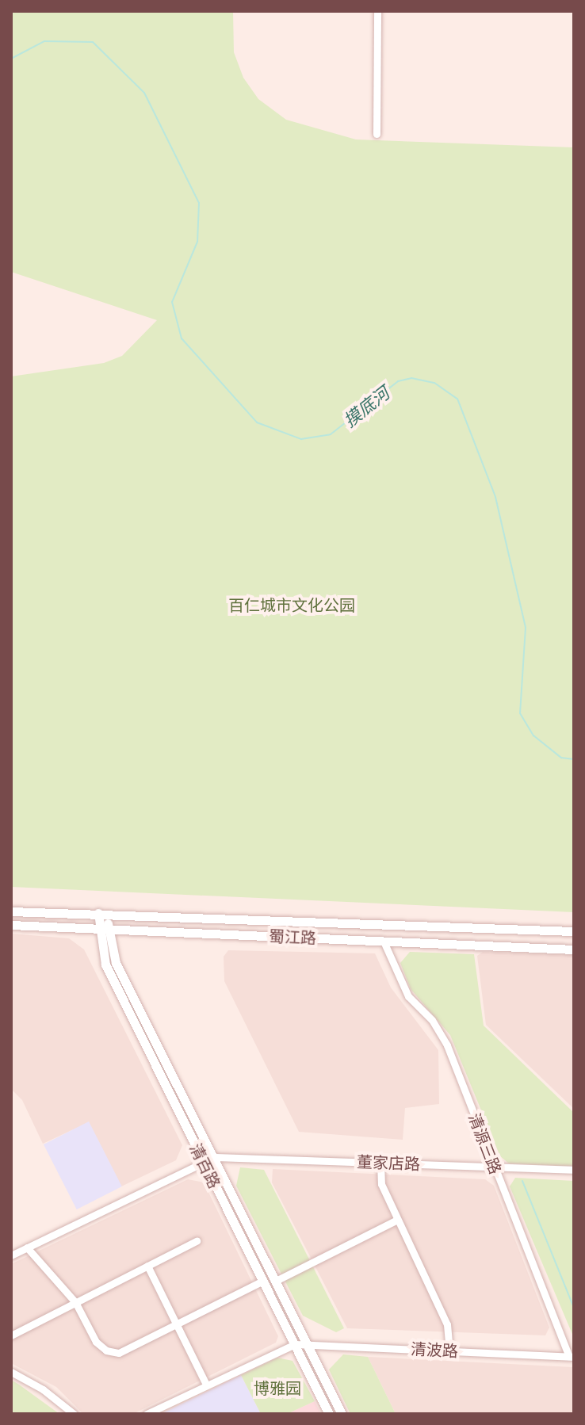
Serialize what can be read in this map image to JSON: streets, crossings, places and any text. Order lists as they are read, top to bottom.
{
  "streets": {
    "street": [
      "蜀江路",
      "清源三路",
      "董家店路",
      "清百路",
      "清波路"
    ]
  },
  "crossings": [
    ["蜀江路", "清源三路"],
    ["蜀江路", "清百路"],
    ["清源三路", "董家店路"],
    ["清源三路", "清波路"],
    ["董家店路", "清百路"],
    ["清百路", "清波路"]
  ],
  "water": ["摸底河"],
  "parks": ["百仁城市文化公园", "博雅园"]
}
